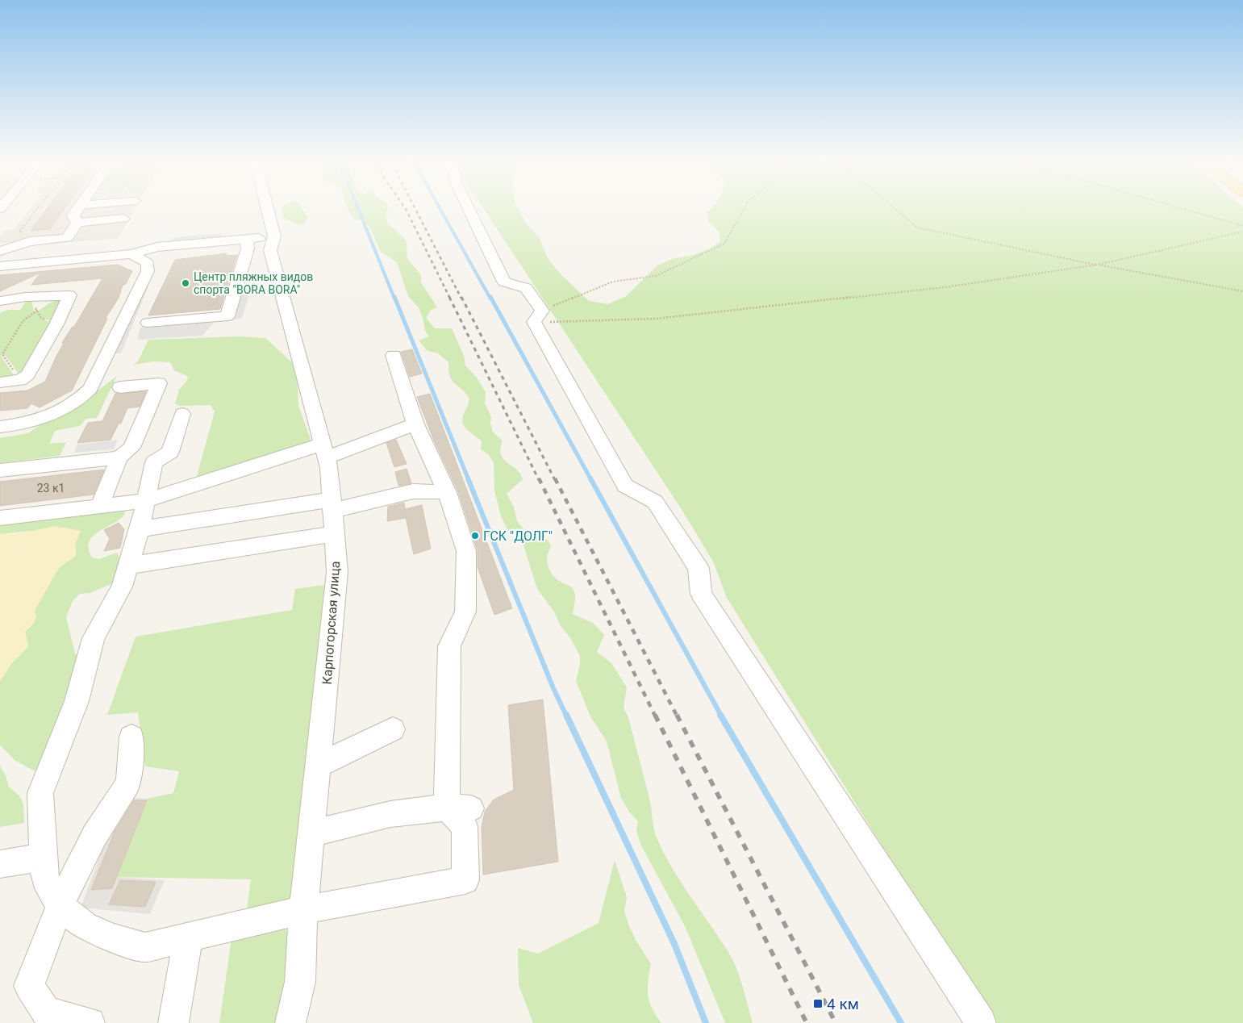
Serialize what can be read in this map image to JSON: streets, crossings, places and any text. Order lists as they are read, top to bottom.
{
  "streets": {
    "lane": ["Карпогорская улица"]
  },
  "places": {
    "other": ["Центр пляжных видов спорта \"BORA BORA\"", "ГСК \"ДОЛГ\""],
    "transit": ["4 км"]
  },
  "house_numbers": ["23 к1"]
}
